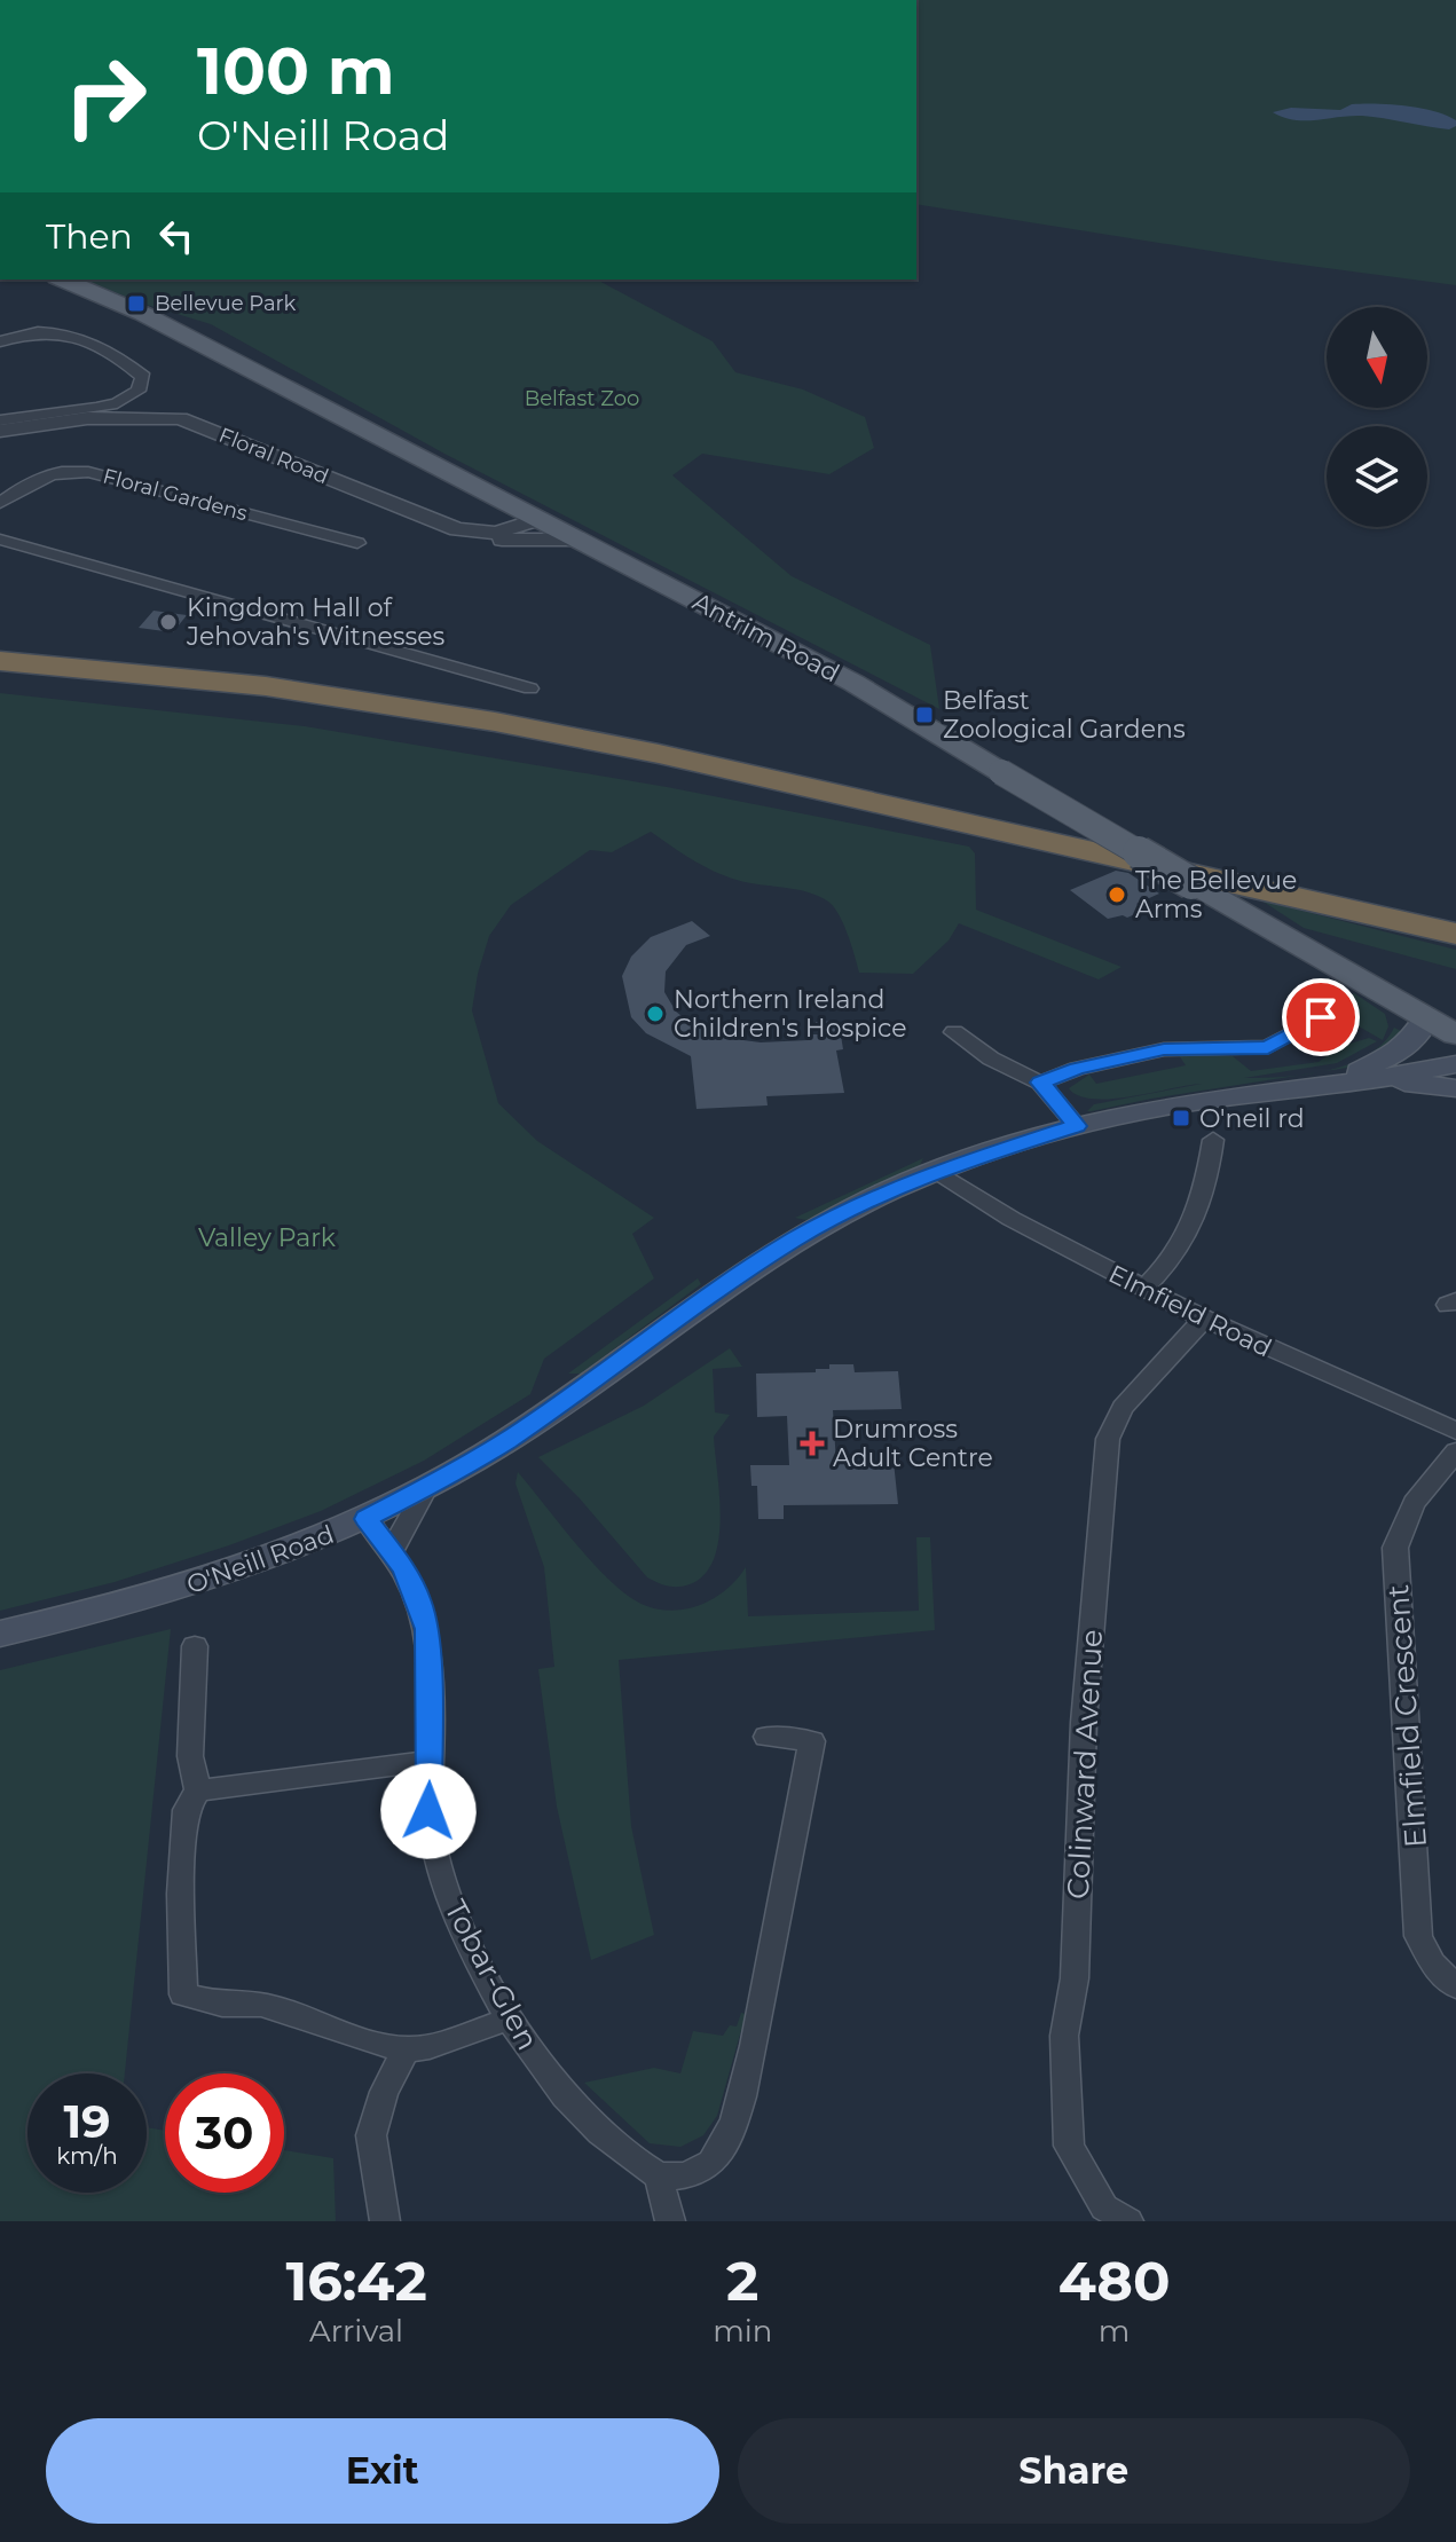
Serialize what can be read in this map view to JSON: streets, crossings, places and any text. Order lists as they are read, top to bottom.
{
  "streets": {
    "main road": ["Antrim Road", "O'Neill Road"],
    "street": [
      "Floral Road",
      "Floral Gardens",
      "Elmfield Road",
      "Elmfield Crescent",
      "Colinward Avenue",
      "Tobar-Glen"
    ]
  },
  "crossings": [
    ["Floral Road", "Antrim Road"],
    ["Elmfield Road", "O'Neill Road"],
    ["Elmfield Road", "Colinward Avenue"],
    ["O'Neill Road", "Tobar-Glen"]
  ],
  "parks": ["Belfast Zoo", "Valley Park"],
  "places": {
    "transit": ["Bellevue Park", "Belfast Zoological Gardens", "O'neil rd"],
    "other": ["Kingdom Hall of Jehovah's Witnesses", "The Bellevue Arms", "Northern Ireland Children's Hospice"],
    "health": ["Drumross Adult Centre"]
  },
  "north": "bottom",
  "page": {
    "turn": ["100 m", "O'Neill Road"],
    "then": "Then",
    "speed": "19 km/h",
    "limit": "30",
    "eta": [
      "16:42",
      "Arrival",
      "2",
      "min",
      "480",
      "m"
    ],
    "buttons": ["Exit", "Share"]
  }
}
